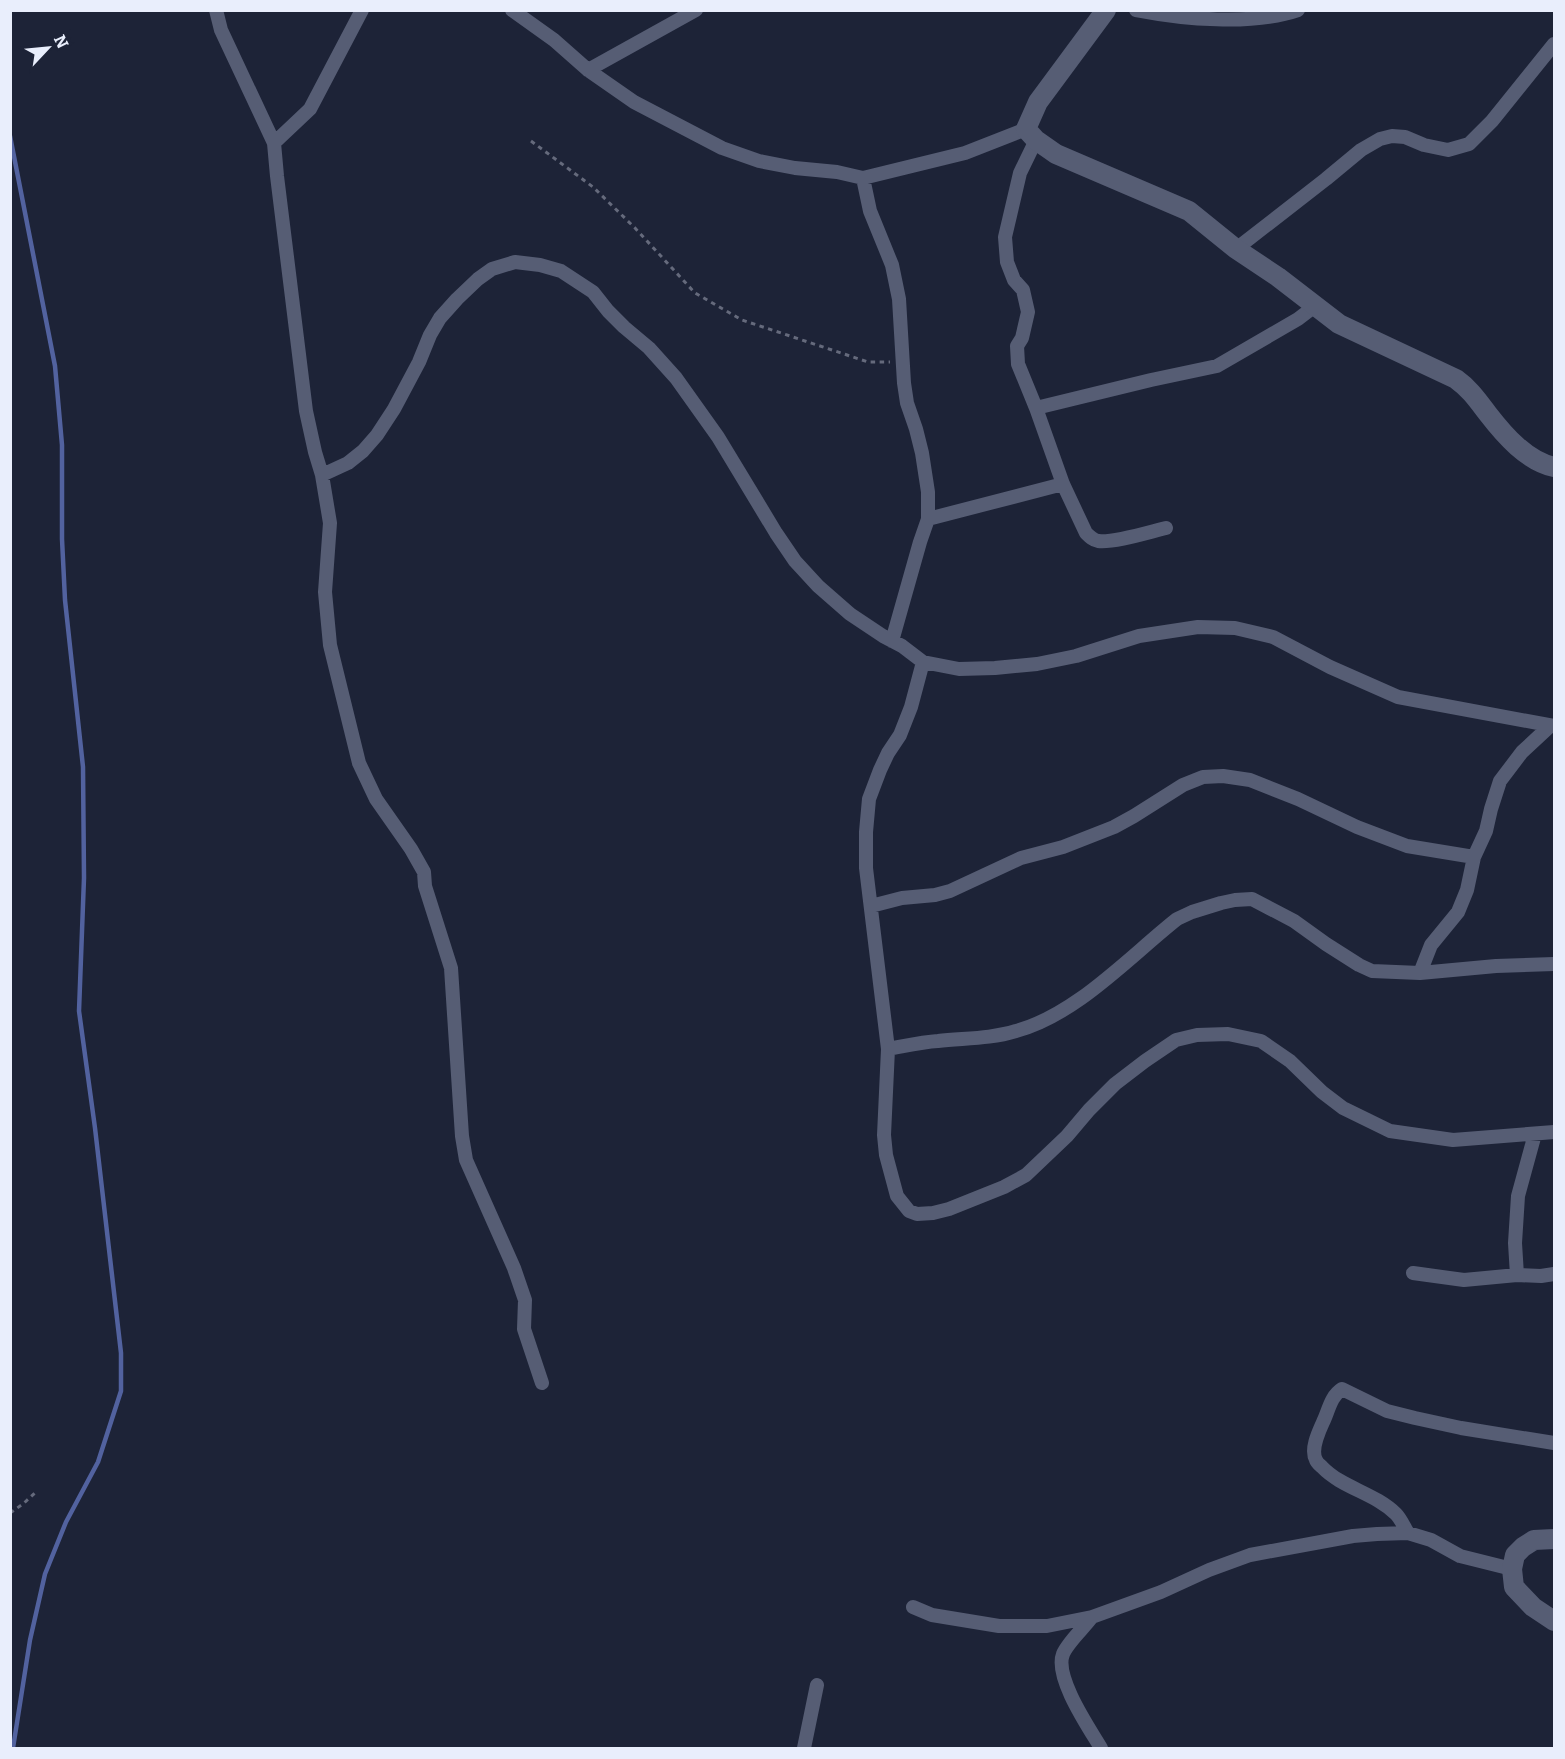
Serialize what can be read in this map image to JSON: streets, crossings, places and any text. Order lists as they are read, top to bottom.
{
  "north": "top right"
}
